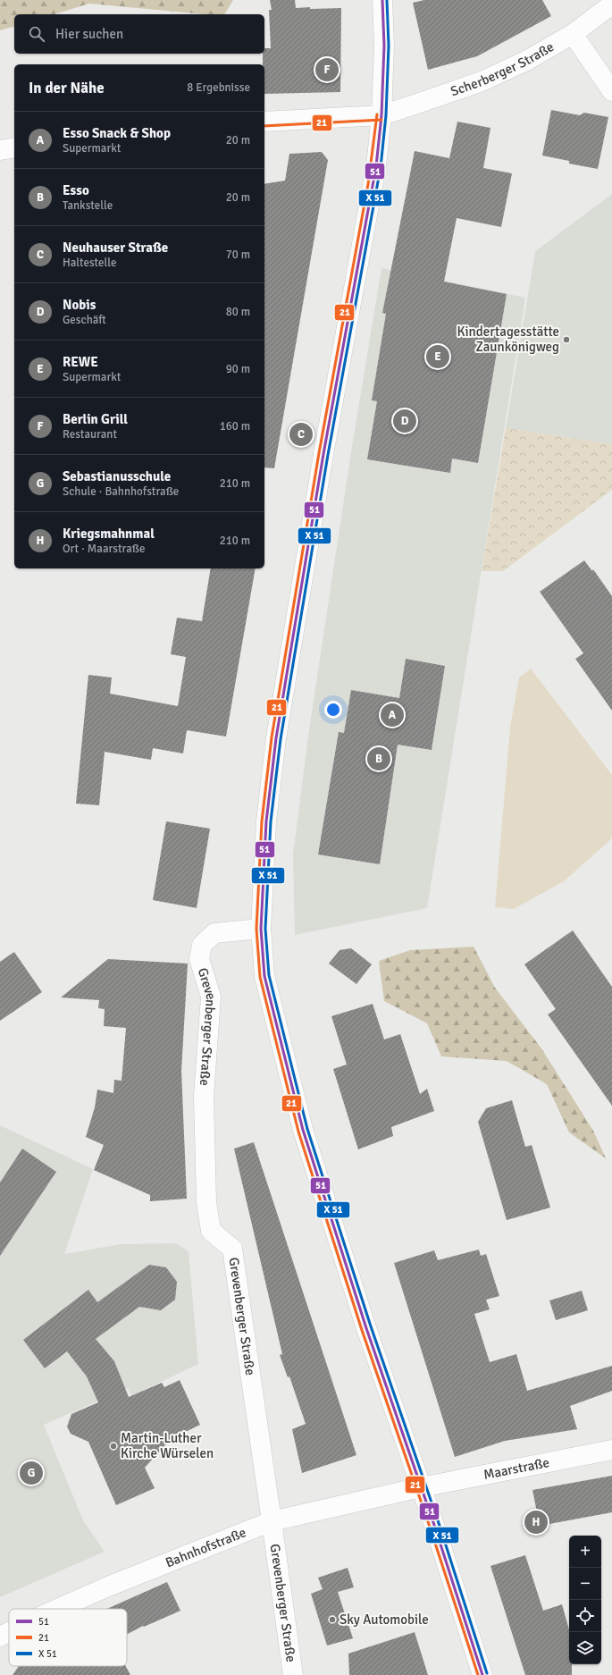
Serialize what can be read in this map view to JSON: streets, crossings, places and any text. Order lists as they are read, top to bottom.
{
  "streets": {
    "street": [
      "Scherberger Straße",
      "Grevenberger Straße",
      "Maarstraße",
      "Bahnhofstraße"
    ]
  },
  "crossings": [
    ["Grevenberger Straße", "Bahnhofstraße"],
    ["Maarstraße", "Bahnhofstraße"]
  ],
  "places": ["Kindertagesstätte Zaunkönigweg", "Martin-Luther Kirche Würselen", "Sky Automobile"],
  "lines": ["transit line 51", "transit line 21"],
  "legend": ["51", "21", "X 51"],
  "page": {
    "search": "Hier suchen",
    "pins": [
      "F",
      "E",
      "D",
      "C",
      "A",
      "B",
      "G",
      "H"
    ],
    "heading": ["In der Nähe", "8 Ergebnisse"],
    "list": [
      {
        "mark": "A",
        "name": "Esso Snack & Shop",
        "note": "Supermarkt",
        "value": "20 m"
      },
      {
        "mark": "B",
        "name": "Esso",
        "note": "Tankstelle",
        "value": "20 m"
      },
      {
        "mark": "C",
        "name": "Neuhauser Straße",
        "note": "Haltestelle",
        "value": "70 m"
      },
      {
        "mark": "D",
        "name": "Nobis",
        "note": "Geschäft",
        "value": "80 m"
      },
      {
        "mark": "E",
        "name": "REWE",
        "note": "Supermarkt",
        "value": "90 m"
      },
      {
        "mark": "F",
        "name": "Berlin Grill",
        "note": "Restaurant",
        "value": "160 m"
      },
      {
        "mark": "G",
        "name": "Sebastianusschule",
        "note": "Schule · Bahnhofstraße",
        "value": "210 m"
      },
      {
        "mark": "H",
        "name": "Kriegsmahnmal",
        "note": "Ort · Maarstraße",
        "value": "210 m"
      }
    ],
    "map_buttons": ["+", "−"]
  }
}
